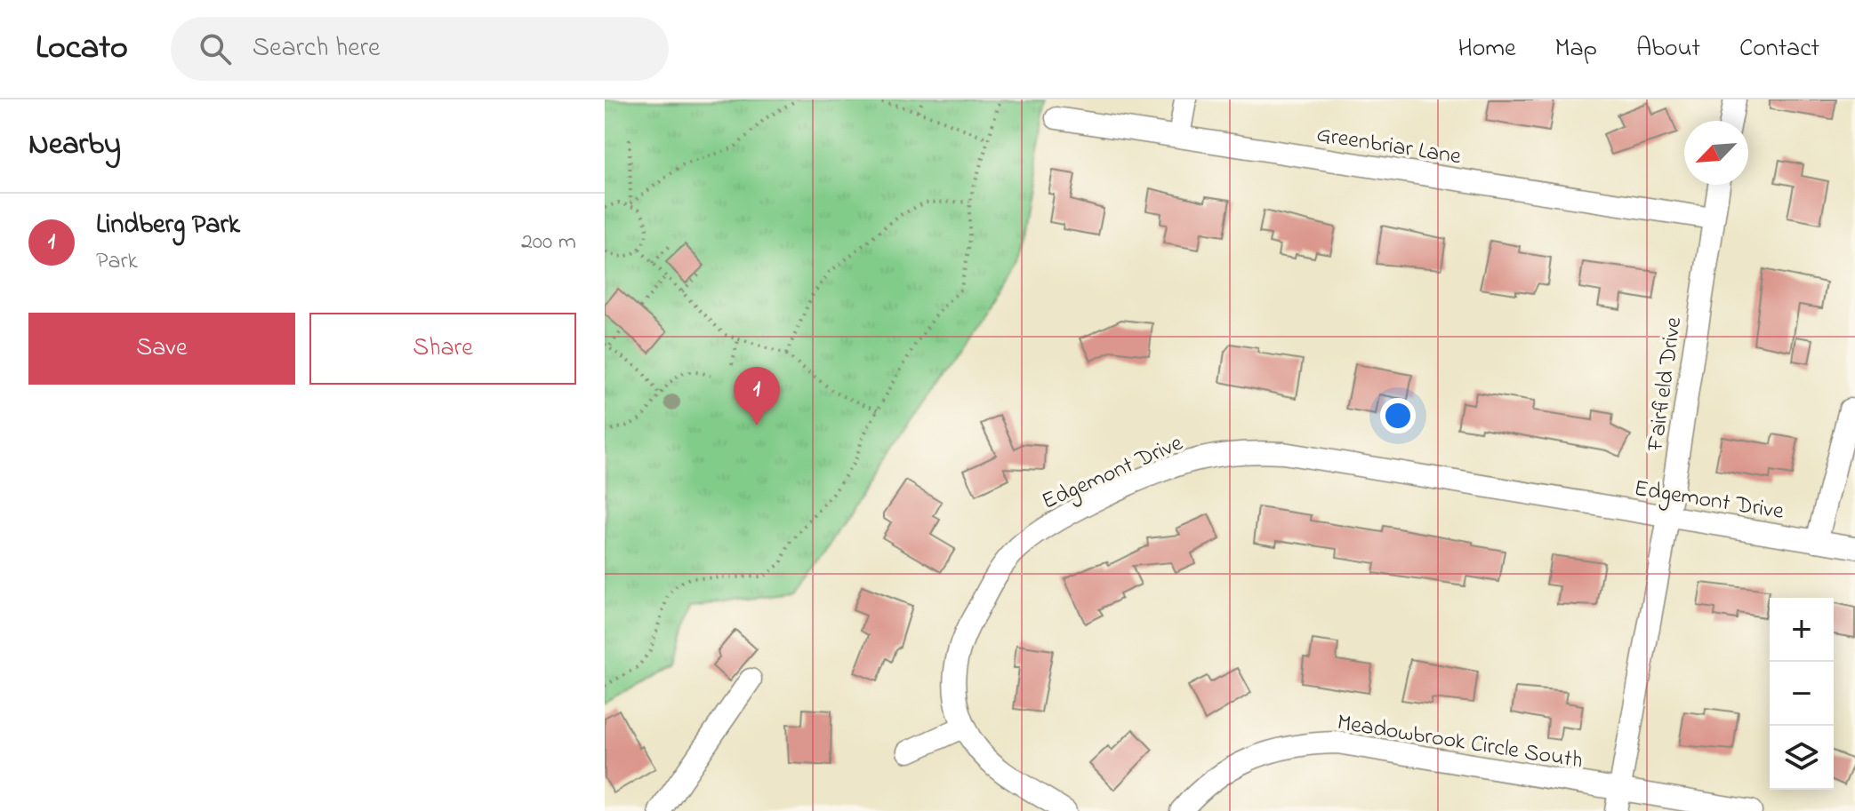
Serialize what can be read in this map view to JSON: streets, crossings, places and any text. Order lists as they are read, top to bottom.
{
  "streets": {
    "street": [
      "Greenbriar Lane",
      "Fairfield Drive",
      "Edgemont Drive",
      "Meadowbrook Circle South"
    ]
  },
  "crossings": [
    ["Greenbriar Lane", "Fairfield Drive"],
    ["Fairfield Drive", "Edgemont Drive"],
    ["Fairfield Drive", "Meadowbrook Circle South"]
  ],
  "north": "bottom left",
  "page": {
    "header": "Locato",
    "search": "Search here",
    "nav": [
      "Home",
      "Map",
      "About",
      "Contact"
    ],
    "heading": "Nearby",
    "list": [
      {
        "mark": "1",
        "name": "Lindberg Park",
        "note": "Park",
        "value": "200 m"
      }
    ],
    "buttons": ["Save", "Share"],
    "pins": "1",
    "map_buttons": ["+", "−"]
  }
}
